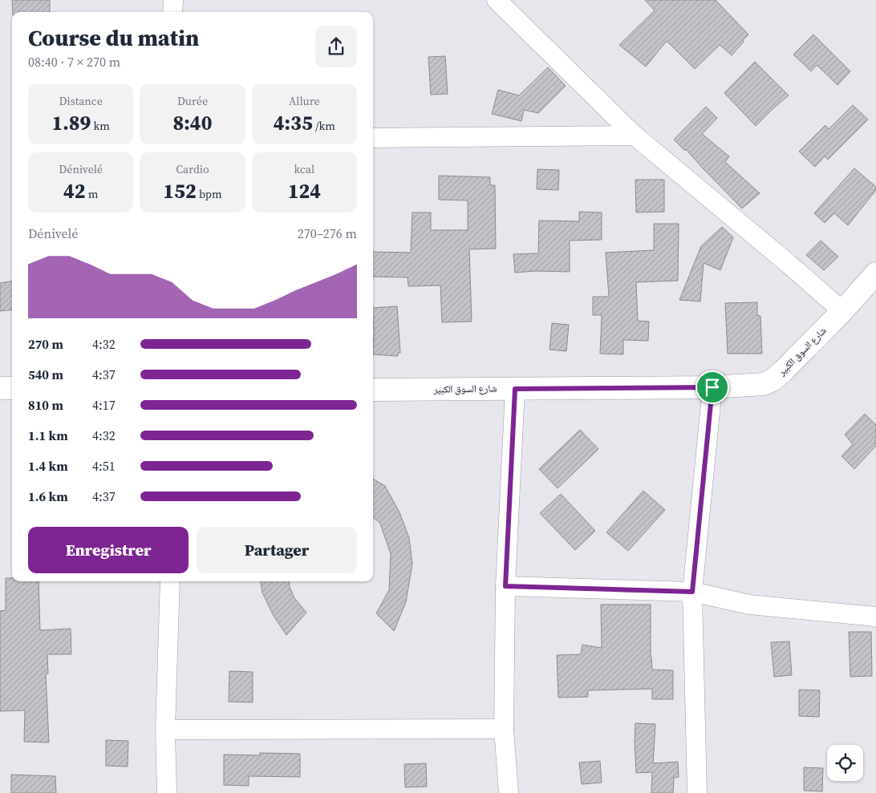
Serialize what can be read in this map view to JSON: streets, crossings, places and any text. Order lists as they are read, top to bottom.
{
  "streets": {
    "street": ["شارع السوق الكبير"]
  },
  "page": {
    "heading": ["Course du matin", "08:40 · 7 × 270 m"],
    "stats": [
      ["Distance", "1.89 km"],
      ["Durée", "8:40"],
      ["Allure", "4:35 /km"],
      ["Dénivelé", "42 m"],
      ["Cardio", "152 bpm"],
      ["kcal", "124"]
    ],
    "chart": ["Dénivelé", "270–276 m"],
    "list": [
      {
        "name": "270 m",
        "note": "4:32"
      },
      {
        "name": "540 m",
        "note": "4:37"
      },
      {
        "name": "810 m",
        "note": "4:17"
      },
      {
        "name": "1.1 km",
        "note": "4:32"
      },
      {
        "name": "1.4 km",
        "note": "4:51"
      },
      {
        "name": "1.6 km",
        "note": "4:37"
      }
    ],
    "buttons": ["Enregistrer", "Partager"]
  }
}
